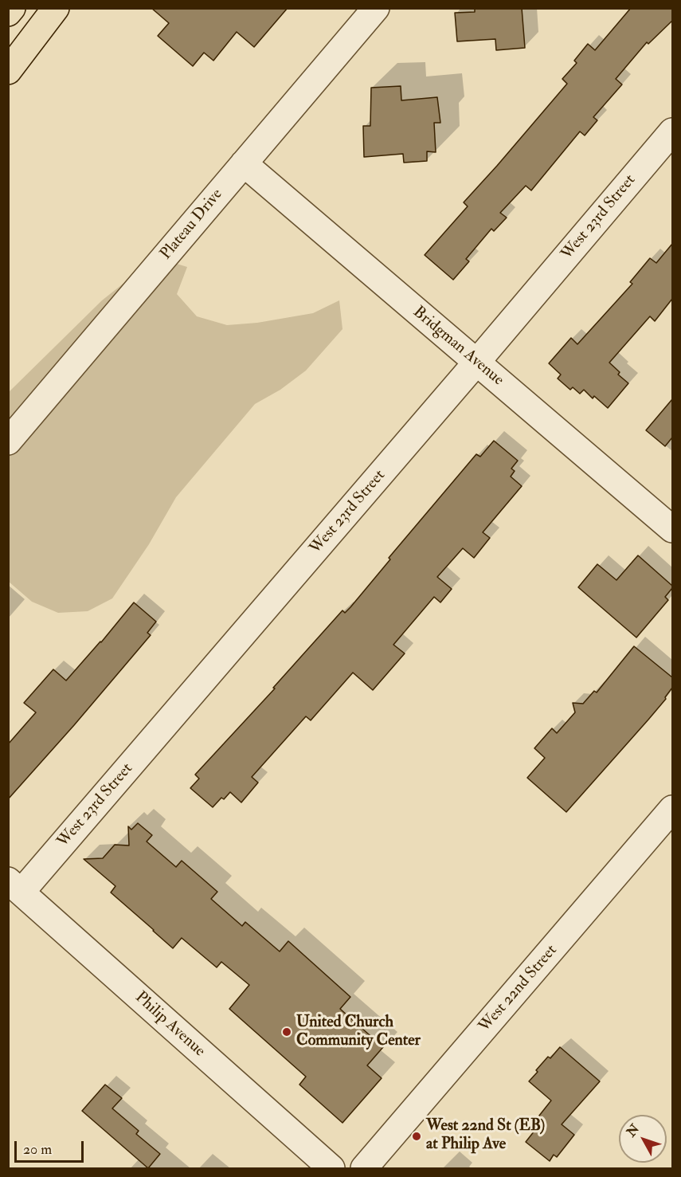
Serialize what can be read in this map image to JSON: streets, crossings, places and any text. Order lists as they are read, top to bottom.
{
  "streets": {
    "street": [
      "West 23rd Street",
      "Plateau Drive",
      "Bridgman Avenue",
      "West 22nd Street",
      "Philip Avenue"
    ]
  },
  "crossings": [
    ["West 23rd Street", "Bridgman Avenue"],
    ["West 23rd Street", "Philip Avenue"],
    ["Plateau Drive", "Bridgman Avenue"]
  ],
  "places": ["United Church Community Center", "West 22nd St (EB) at Philip Ave"],
  "scale_bar": "20 m",
  "north": "top left"
}
